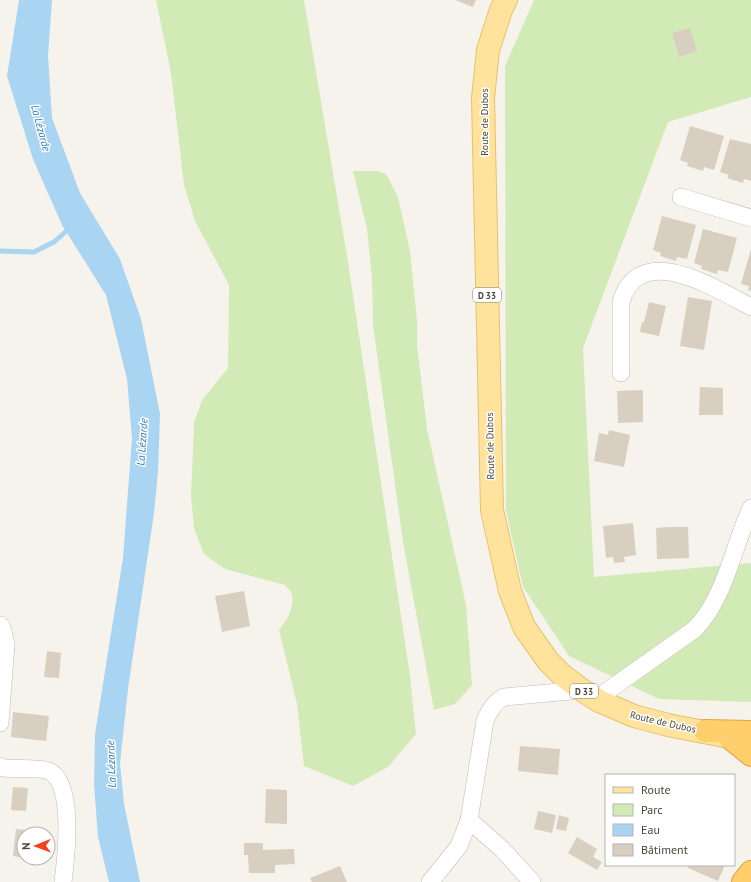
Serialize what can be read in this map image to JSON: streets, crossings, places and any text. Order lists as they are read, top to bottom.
{
  "streets": {
    "main road": ["Route de Dubos", "D 33"]
  },
  "water": ["La Lézarde"],
  "legend": [
    "Route",
    "Parc",
    "Eau",
    "Bâtiment"
  ],
  "north": "left"
}
